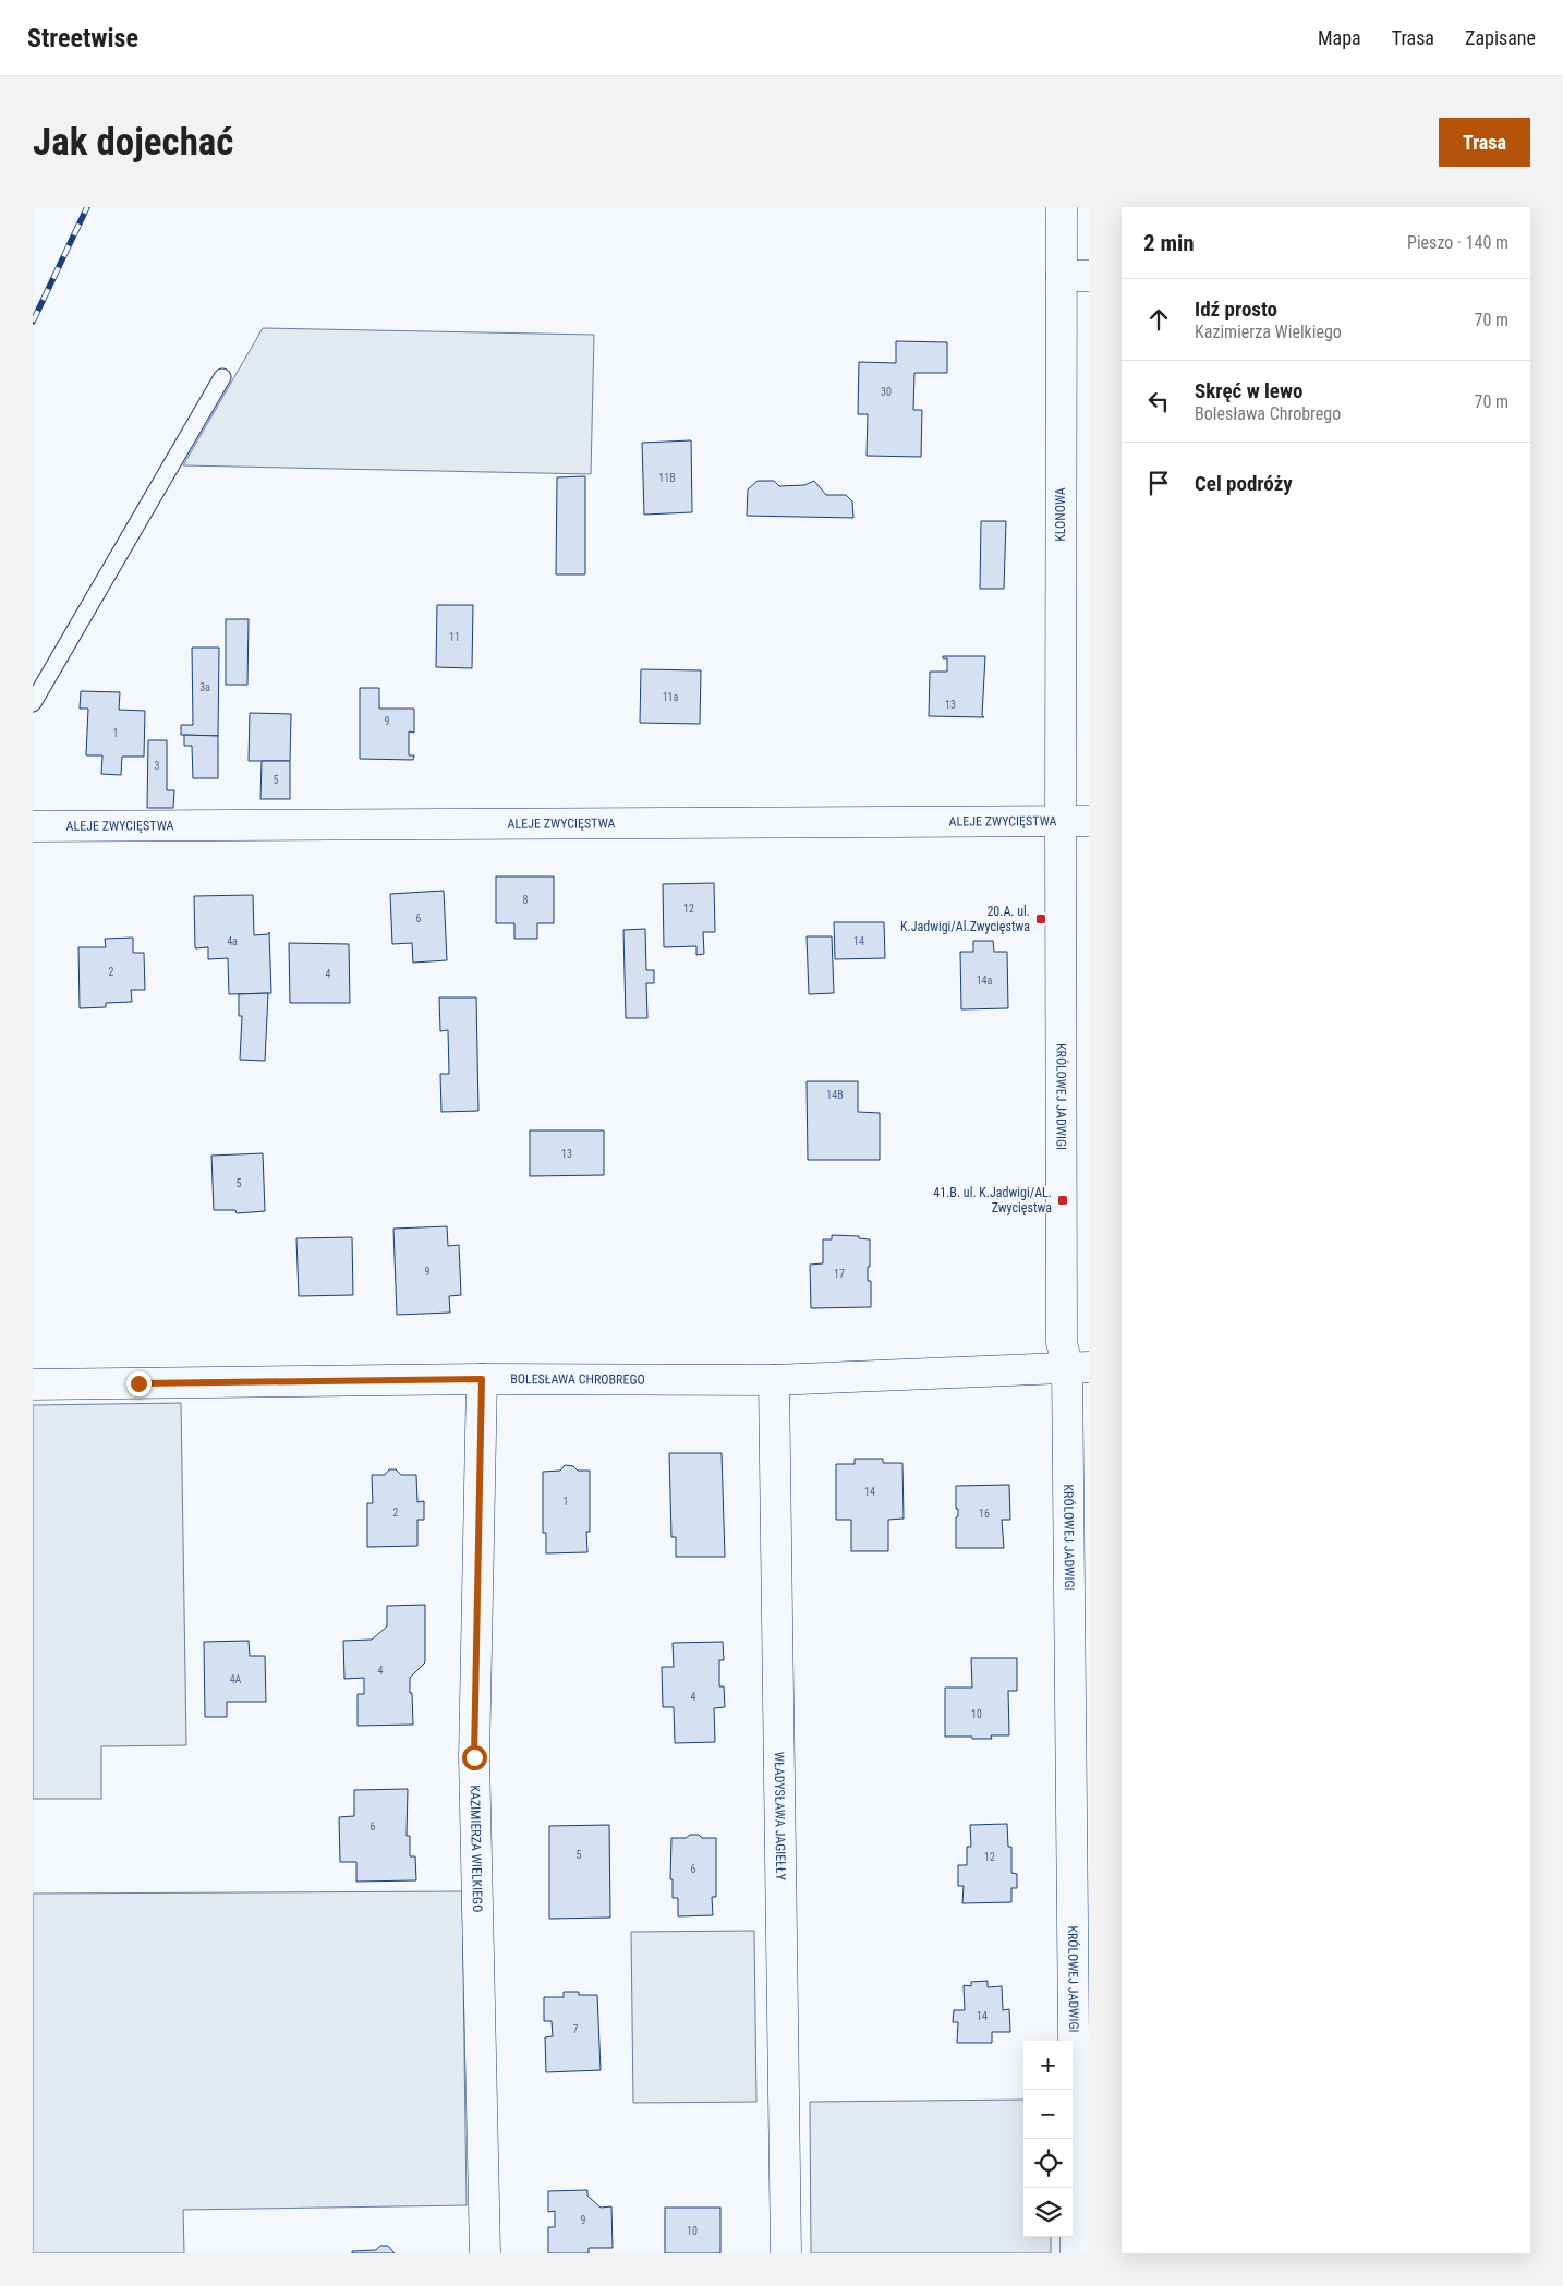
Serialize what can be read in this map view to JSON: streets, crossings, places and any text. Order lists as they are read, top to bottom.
{
  "streets": {
    "street": [
      "KLONOWA",
      "ALEJE ZWYCIĘSTWA",
      "KRÓLOWEJ JADWIGI",
      "BOLESŁAWA CHROBREGO",
      "WŁADYSŁAWA JAGIEŁŁY",
      "KAZIMIERZA WIELKIEGO"
    ]
  },
  "crossings": [
    ["KLONOWA", "ALEJE ZWYCIĘSTWA"],
    ["KLONOWA", "KRÓLOWEJ JADWIGI"],
    ["ALEJE ZWYCIĘSTWA", "KRÓLOWEJ JADWIGI"],
    ["KRÓLOWEJ JADWIGI", "BOLESŁAWA CHROBREGO"],
    ["BOLESŁAWA CHROBREGO", "WŁADYSŁAWA JAGIEŁŁY"],
    ["BOLESŁAWA CHROBREGO", "KAZIMIERZA WIELKIEGO"]
  ],
  "places": {
    "transit": ["20.A. ul. K.Jadwigi/Al.Zwycięstwa", "41.B. ul. K.Jadwigi/AL. Zwycięstwa"]
  },
  "house_numbers": [
    "30",
    "11B",
    "11",
    "3a",
    "11a",
    "13",
    "9",
    "1",
    "3",
    "5",
    "8",
    "12",
    "6",
    "4a",
    "14",
    "2",
    "4",
    "14a",
    "14B",
    "13",
    "5",
    "9",
    "17",
    "14",
    "1",
    "2",
    "16",
    "4",
    "4A",
    "4",
    "10",
    "6",
    "5",
    "12",
    "6",
    "14",
    "7",
    "9",
    "10"
  ],
  "page": {
    "header": "Streetwise",
    "nav": ["Mapa", "Trasa", "Zapisane"],
    "buttons": "Trasa",
    "title": "Jak dojechać",
    "heading": ["2 min", "Pieszo · 140 m"],
    "list": [
      ["Idź prosto", "Kazimierza Wielkiego", "70 m"],
      ["Skręć w lewo", "Bolesława Chrobrego", "70 m"],
      "Cel podróży"
    ],
    "map_buttons": ["+", "−"]
  }
}
